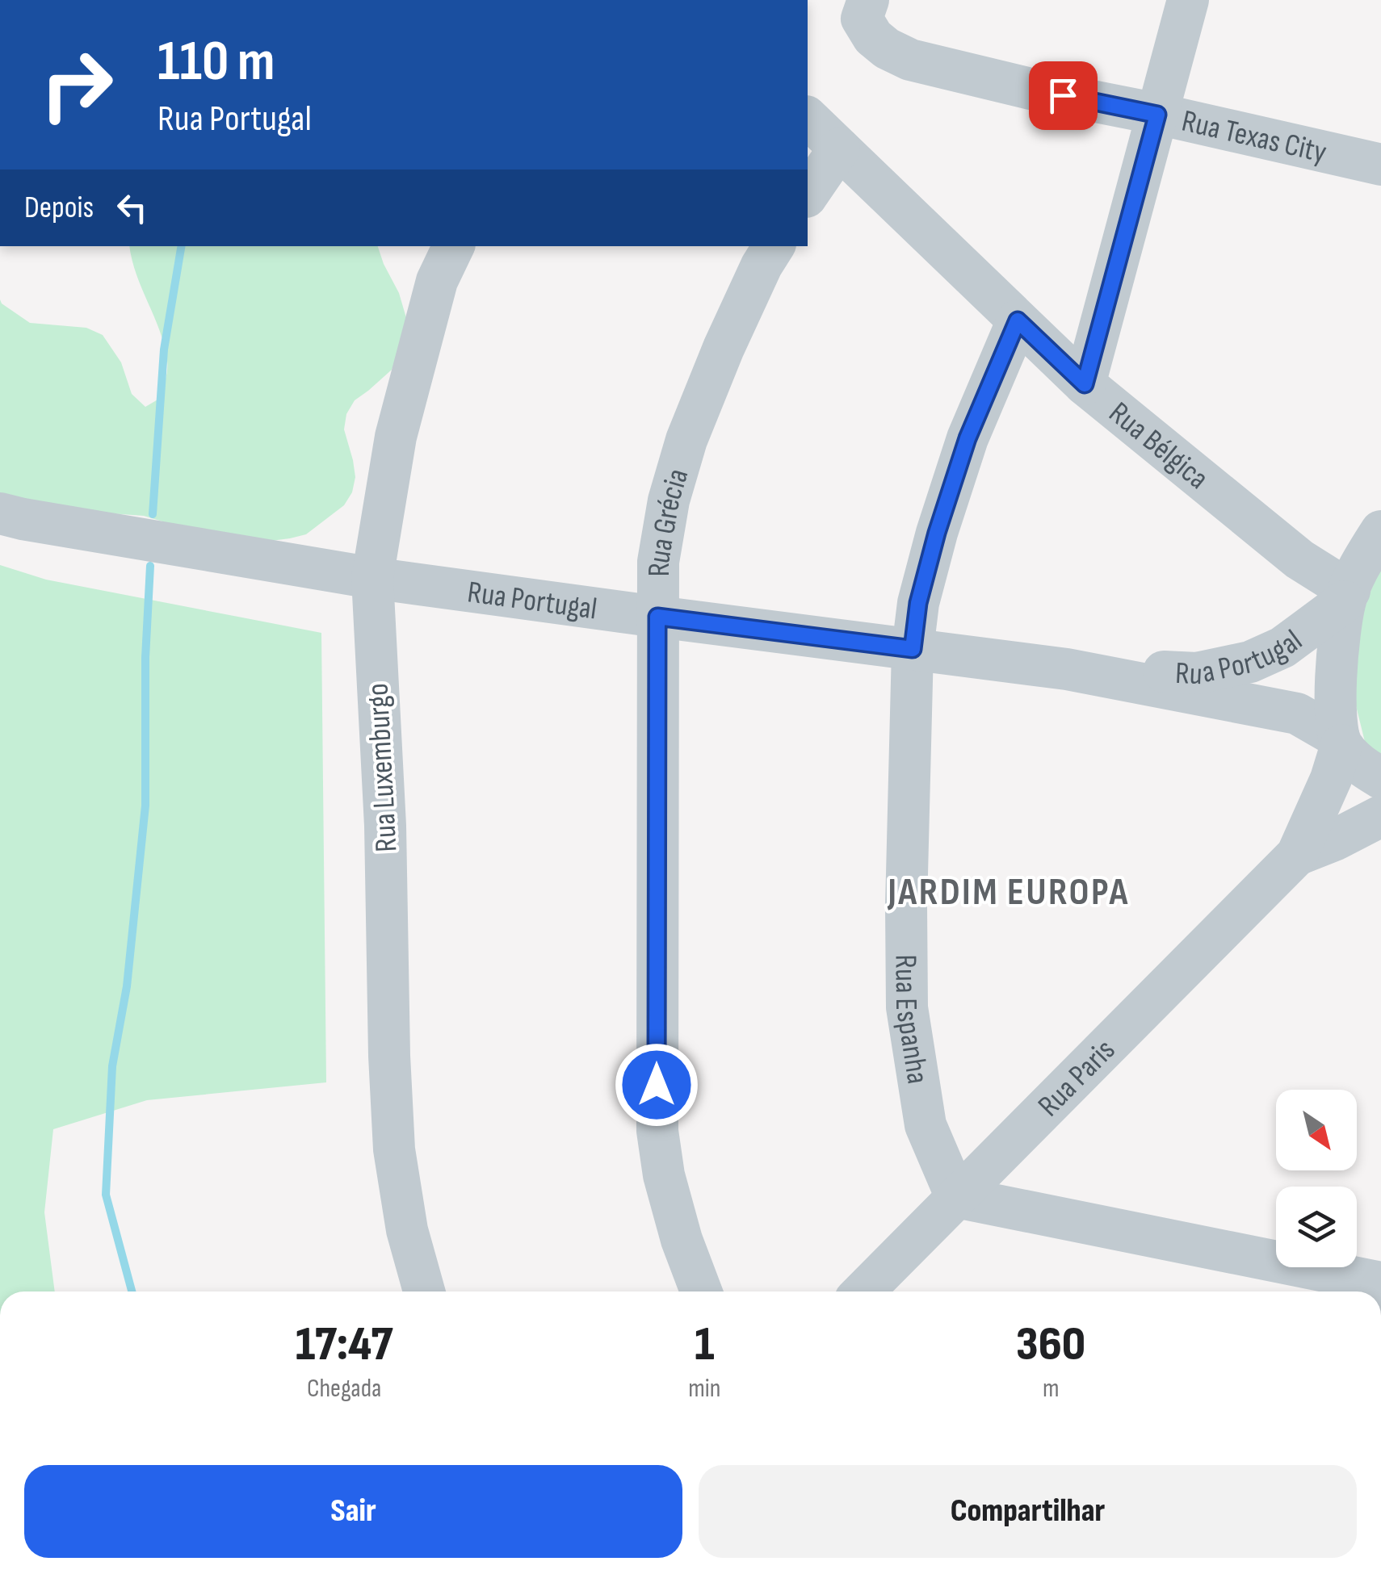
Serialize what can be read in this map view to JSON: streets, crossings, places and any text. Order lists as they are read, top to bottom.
{
  "streets": {
    "street": [
      "Rua Texas City",
      "Rua Bélgica",
      "Rua Grécia",
      "Rua Portugal",
      "Rua Luxemburgo",
      "Rua Espanha",
      "Rua Paris"
    ]
  },
  "crossings": [
    ["Rua Bélgica", "Rua Portugal"],
    ["Rua Bélgica", "Rua Espanha"],
    ["Rua Grécia", "Rua Portugal"],
    ["Rua Portugal", "Rua Luxemburgo"],
    ["Rua Portugal", "Rua Espanha"],
    ["Rua Portugal", "Rua Paris"],
    ["Rua Espanha", "Rua Paris"]
  ],
  "districts": ["JARDIM EUROPA"],
  "north": "bottom right",
  "page": {
    "turn": ["110 m", "Rua Portugal"],
    "then": "Depois",
    "eta": [
      "17:47",
      "Chegada",
      "1",
      "min",
      "360",
      "m"
    ],
    "buttons": ["Sair", "Compartilhar"]
  }
}
